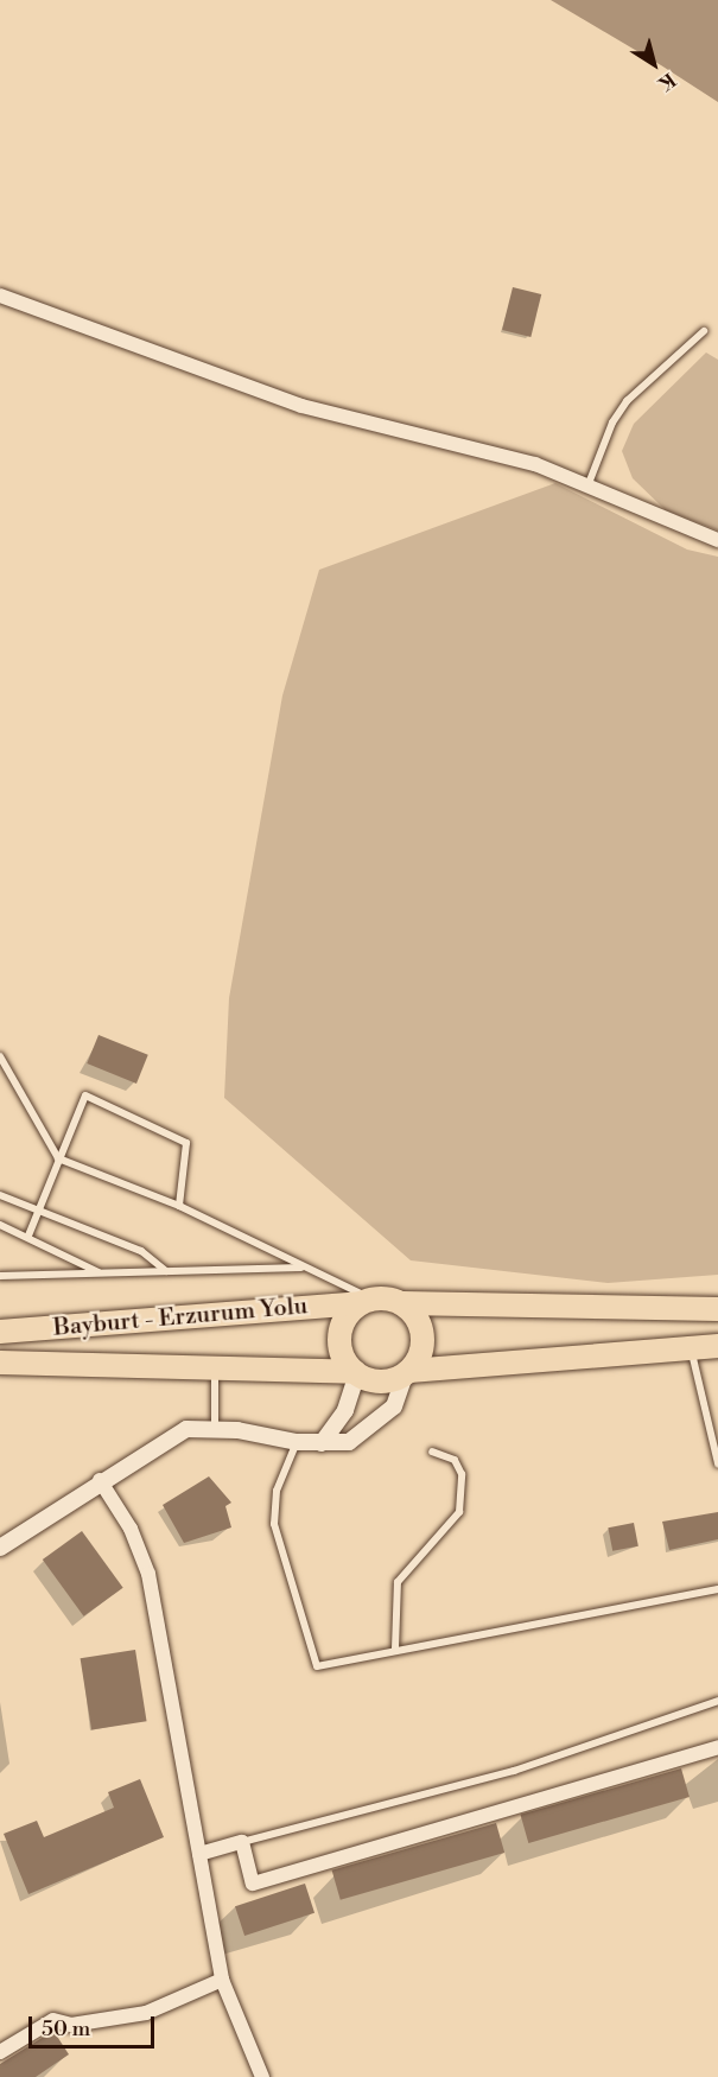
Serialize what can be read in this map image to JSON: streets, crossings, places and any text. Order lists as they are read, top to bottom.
{
  "streets": {
    "highway": ["Bayburt - Erzurum Yolu"]
  },
  "scale_bar": "50 m",
  "north": "bottom right"
}
